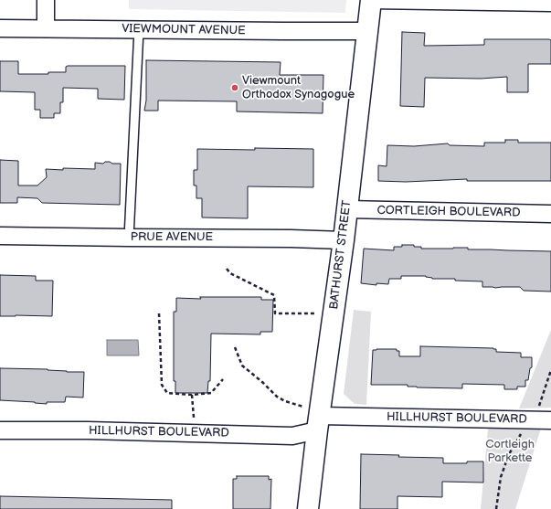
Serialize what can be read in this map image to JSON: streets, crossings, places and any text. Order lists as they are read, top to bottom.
{
  "streets": {
    "main road": ["BATHURST STREET"],
    "street": [
      "VIEWMOUNT AVENUE",
      "CORTLEIGH BOULEVARD",
      "PRUE AVENUE",
      "HILLHURST BOULEVARD"
    ]
  },
  "crossings": [
    ["VIEWMOUNT AVENUE", "BATHURST STREET"],
    ["CORTLEIGH BOULEVARD", "BATHURST STREET"],
    ["PRUE AVENUE", "BATHURST STREET"],
    ["BATHURST STREET", "HILLHURST BOULEVARD"]
  ],
  "parks": ["Cortleigh Parkette"],
  "places": ["Viewmount Orthodox Synagogue"]
}
